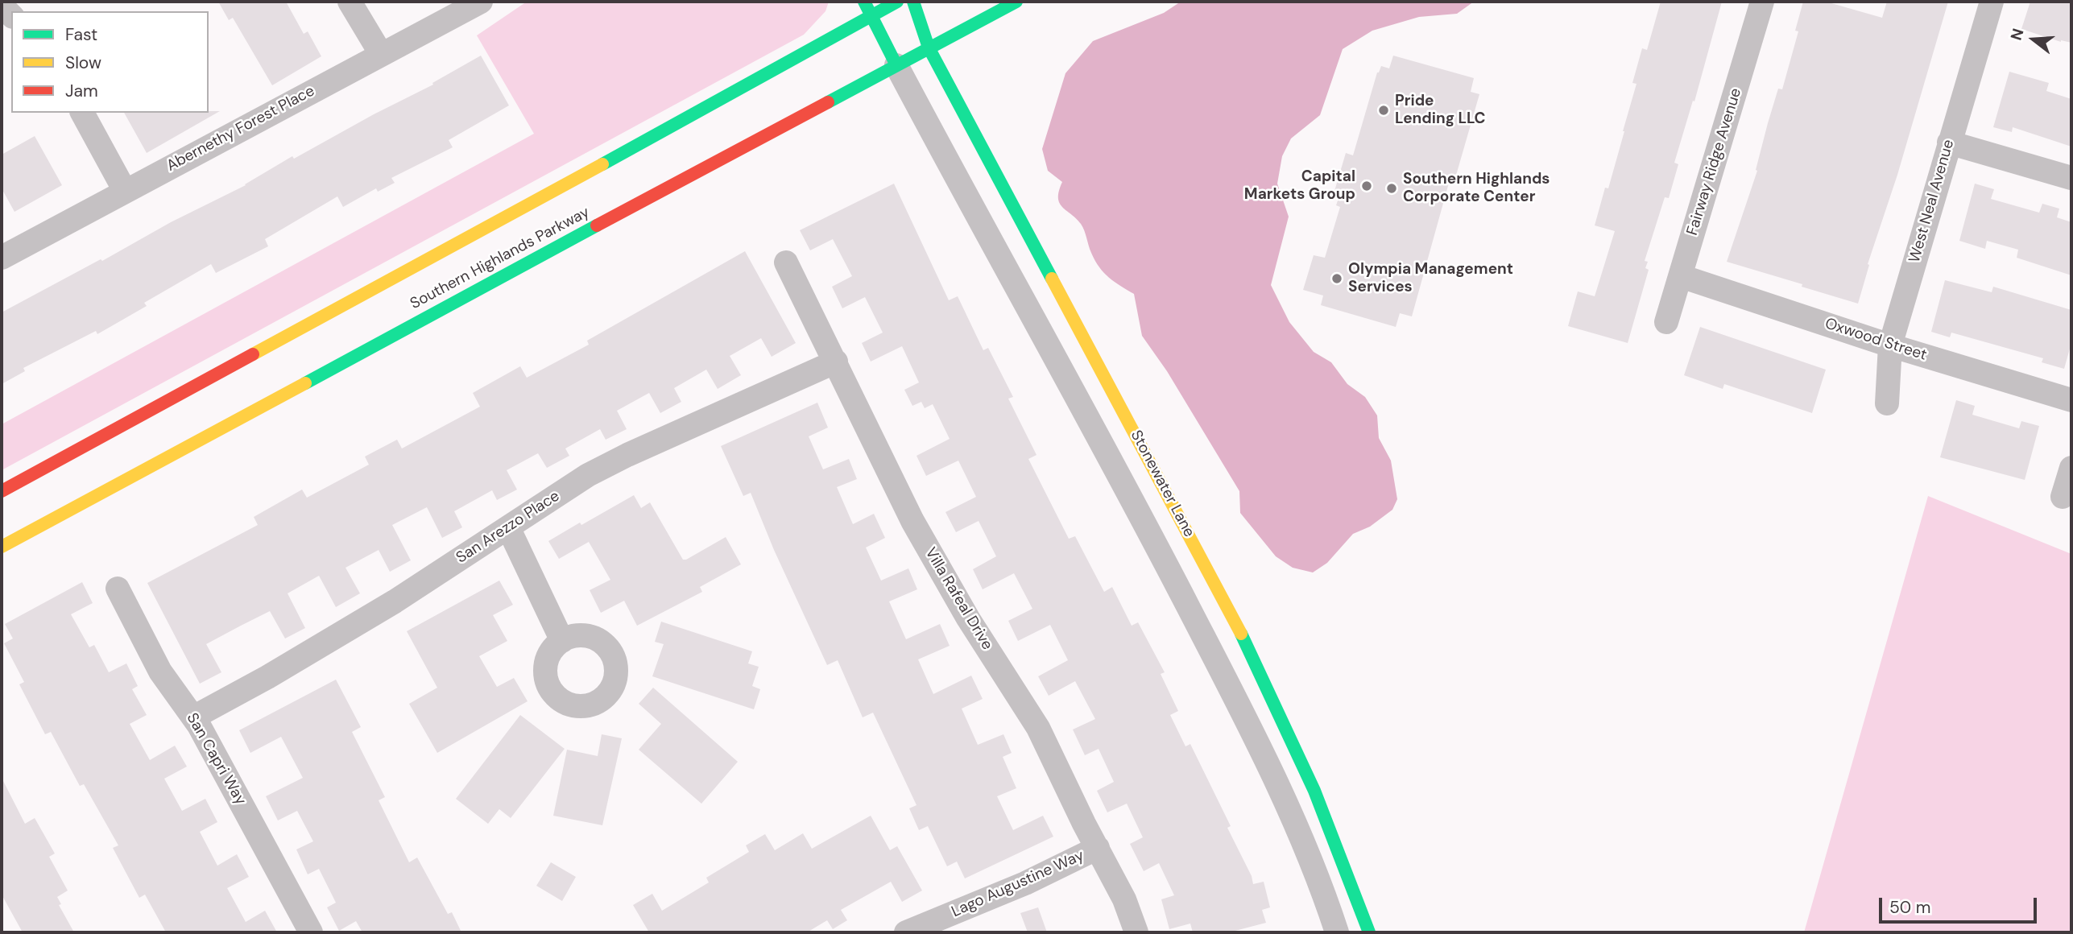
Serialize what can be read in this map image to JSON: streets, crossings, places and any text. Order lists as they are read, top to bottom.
{
  "streets": {
    "main road": ["Southern Highlands Parkway", "Stonewater Lane"],
    "street": [
      "Abernethy Forest Place",
      "Fairway Ridge Avenue",
      "West Neal Avenue",
      "Oxwood Street",
      "San Arezzo Place",
      "Villa Rafeal Drive",
      "San Capri Way",
      "Lago Augustine Way"
    ]
  },
  "crossings": [
    ["Fairway Ridge Avenue", "Oxwood Street"],
    ["West Neal Avenue", "Oxwood Street"],
    ["Southern Highlands Parkway", "Stonewater Lane"],
    ["San Arezzo Place", "Villa Rafeal Drive"],
    ["San Arezzo Place", "San Capri Way"],
    ["Villa Rafeal Drive", "Lago Augustine Way"]
  ],
  "places": [
    "Pride Lending LLC",
    "Capital Markets Group",
    "Southern Highlands Corporate Center",
    "Olympia Management Services"
  ],
  "legend": ["Fast", "Slow", "Jam"],
  "scale_bar": "50 m",
  "north": "left"
}
